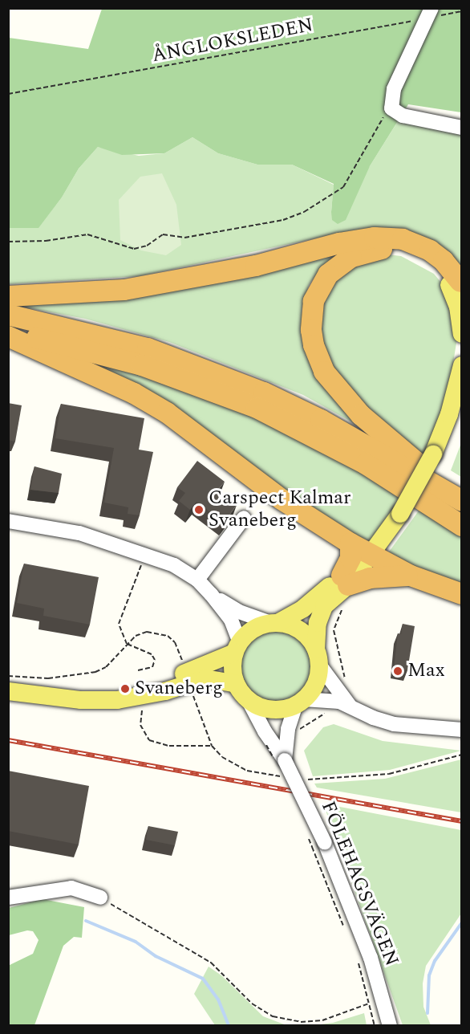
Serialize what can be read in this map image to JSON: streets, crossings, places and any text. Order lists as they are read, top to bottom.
{
  "streets": {
    "street": ["FÖLEHAGSVÄGEN"],
    "path": ["ÅNGLOKSLEDEN"]
  },
  "places": ["Carspect Kalmar Svaneberg", "Max", "Svaneberg"]
}
